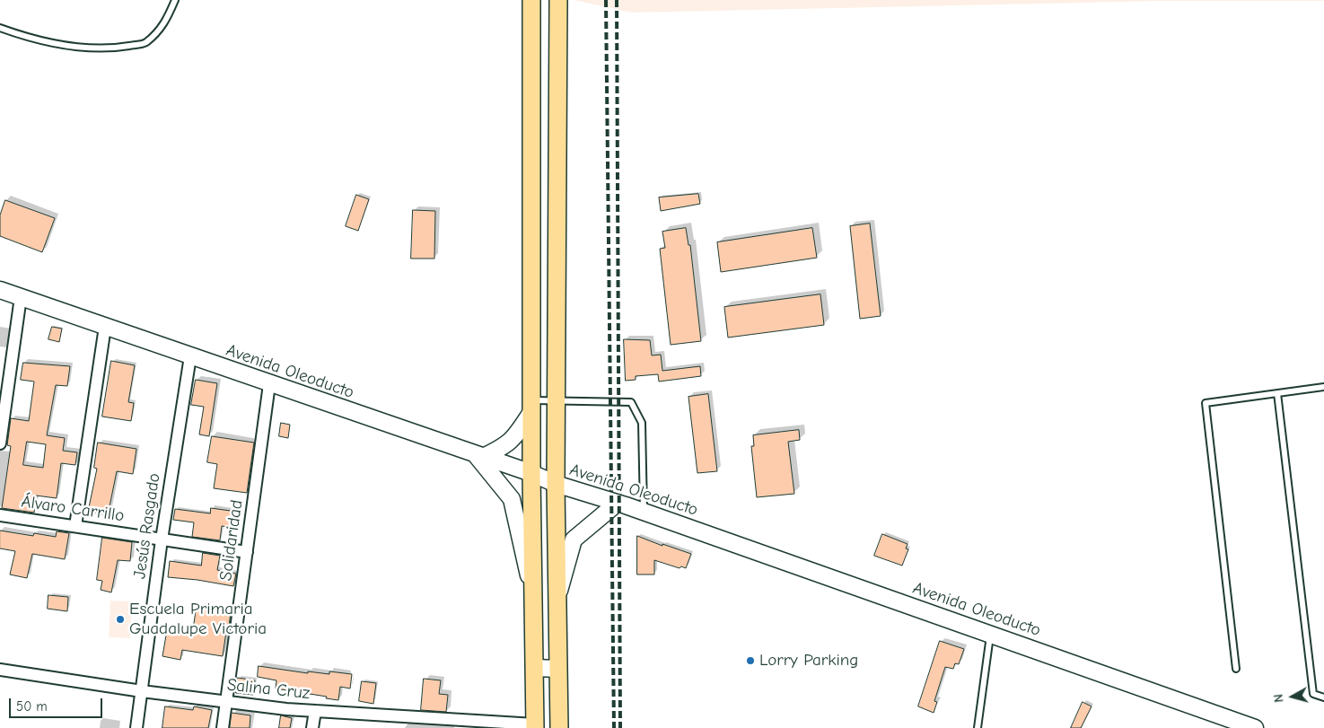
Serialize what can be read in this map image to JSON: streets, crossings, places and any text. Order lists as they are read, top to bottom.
{
  "streets": {
    "main road": ["Avenida Oleoducto"],
    "street": [
      "Álvaro Carrillo",
      "Jesús Rasgado",
      "Solidaridad",
      "Salina Cruz"
    ]
  },
  "crossings": [
    ["Avenida Oleoducto", "Jesús Rasgado"],
    ["Avenida Oleoducto", "Solidaridad"],
    ["Álvaro Carrillo", "Jesús Rasgado"],
    ["Álvaro Carrillo", "Solidaridad"],
    ["Jesús Rasgado", "Salina Cruz"],
    ["Solidaridad", "Salina Cruz"]
  ],
  "places": ["Escuela Primaria Guadalupe Victoria", "Lorry Parking"],
  "scale_bar": "50 m",
  "north": "left"
}
